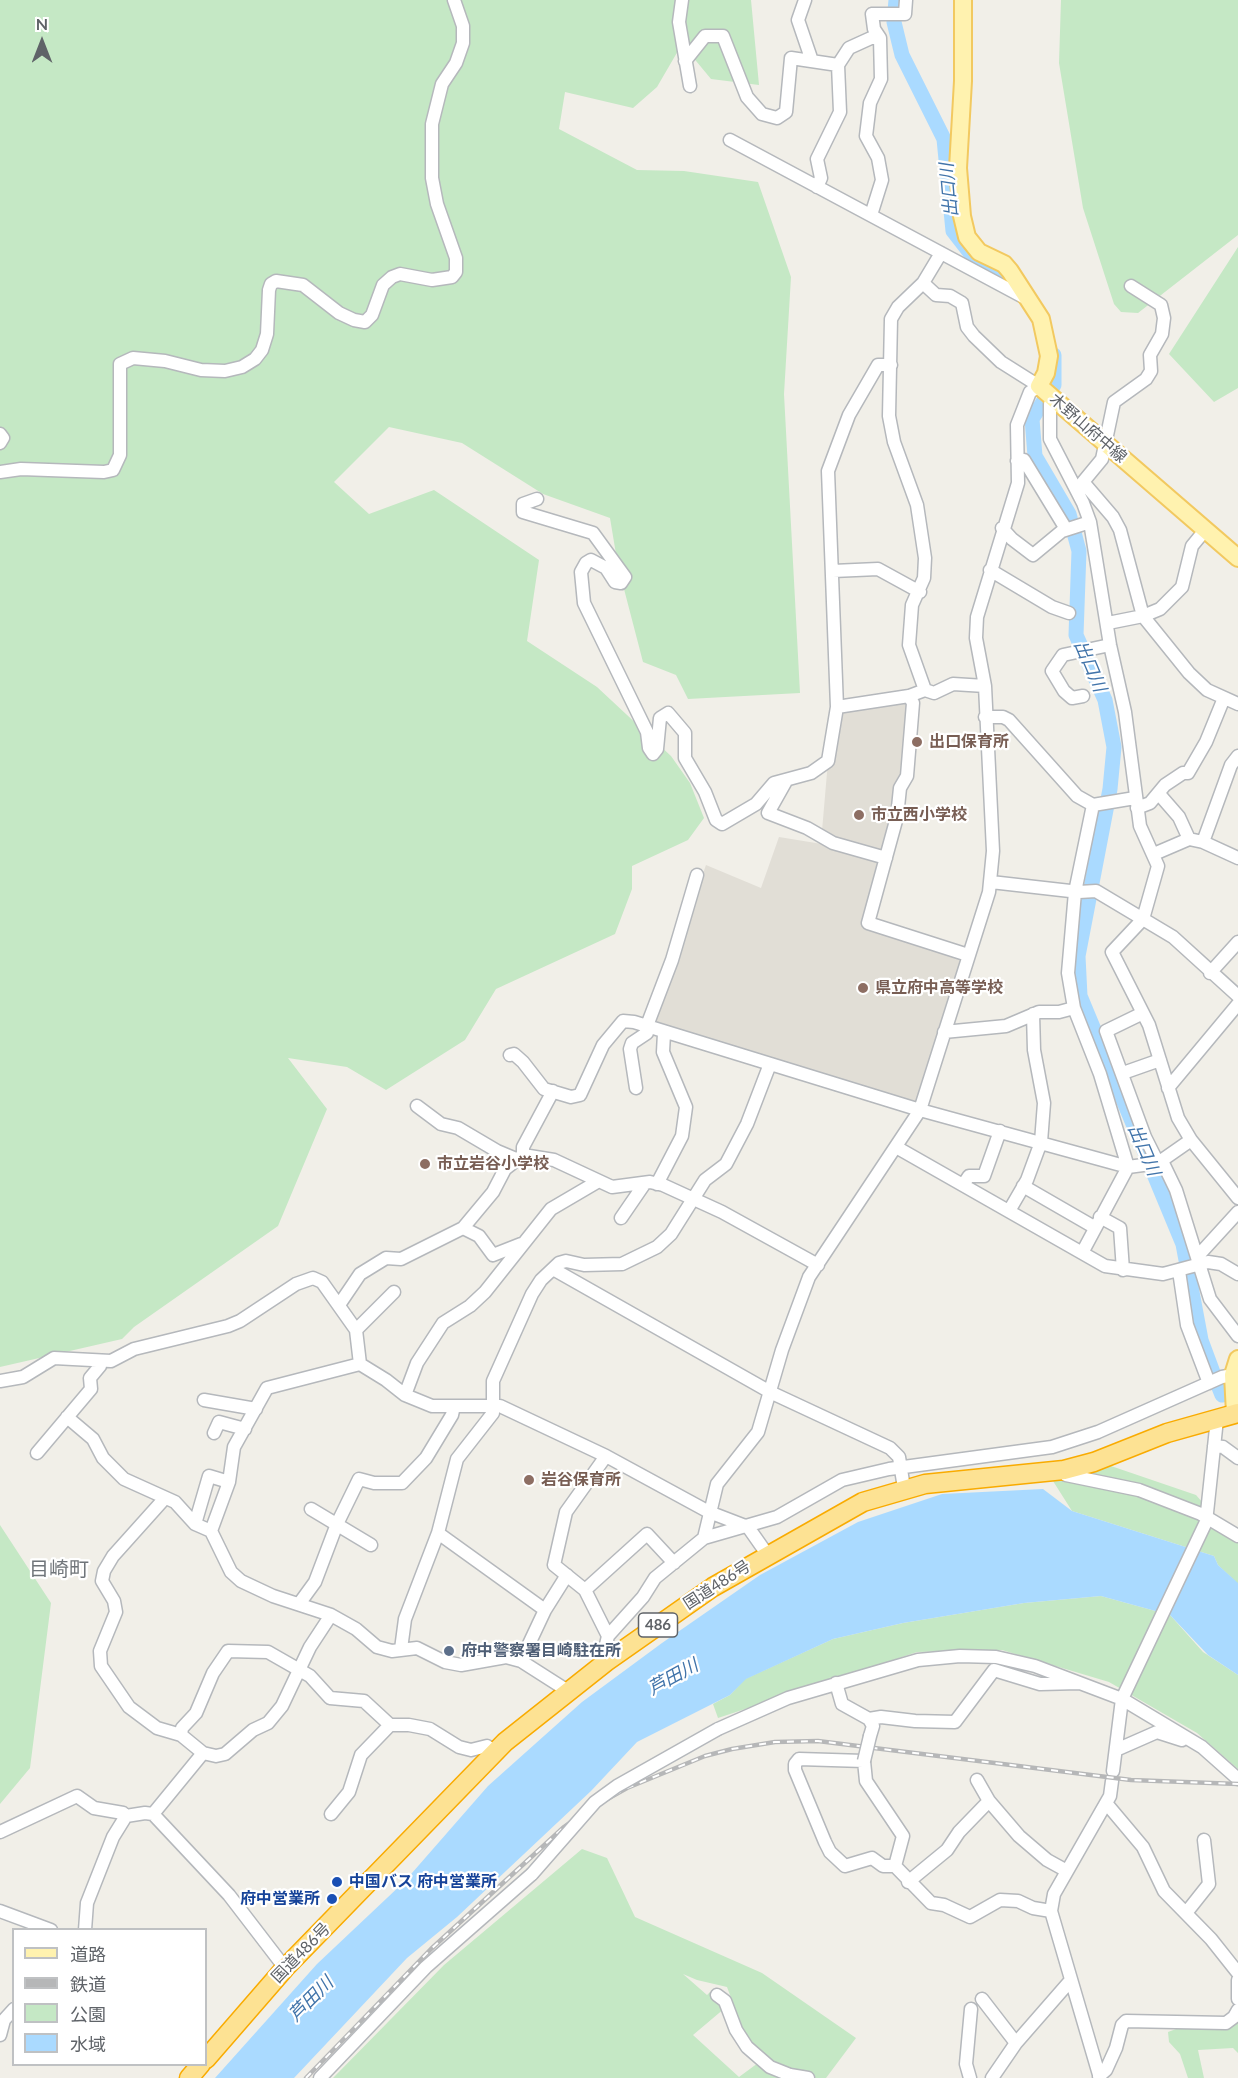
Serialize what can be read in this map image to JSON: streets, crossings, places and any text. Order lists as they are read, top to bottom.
{
  "streets": {
    "highway": ["国道486号", "486"],
    "main road": ["木野山府中線"]
  },
  "districts": ["目崎町"],
  "water": ["出口川", "芦田川"],
  "places": [
    "出口保育所",
    "市立西小学校",
    "県立府中高等学校",
    "市立岩谷小学校",
    "岩谷保育所",
    "府中警察署目崎駐在所",
    "中国バス 府中営業所",
    "府中営業所"
  ],
  "legend": [
    "道路",
    "鉄道",
    "公園",
    "水域"
  ],
  "north": "top"
}
